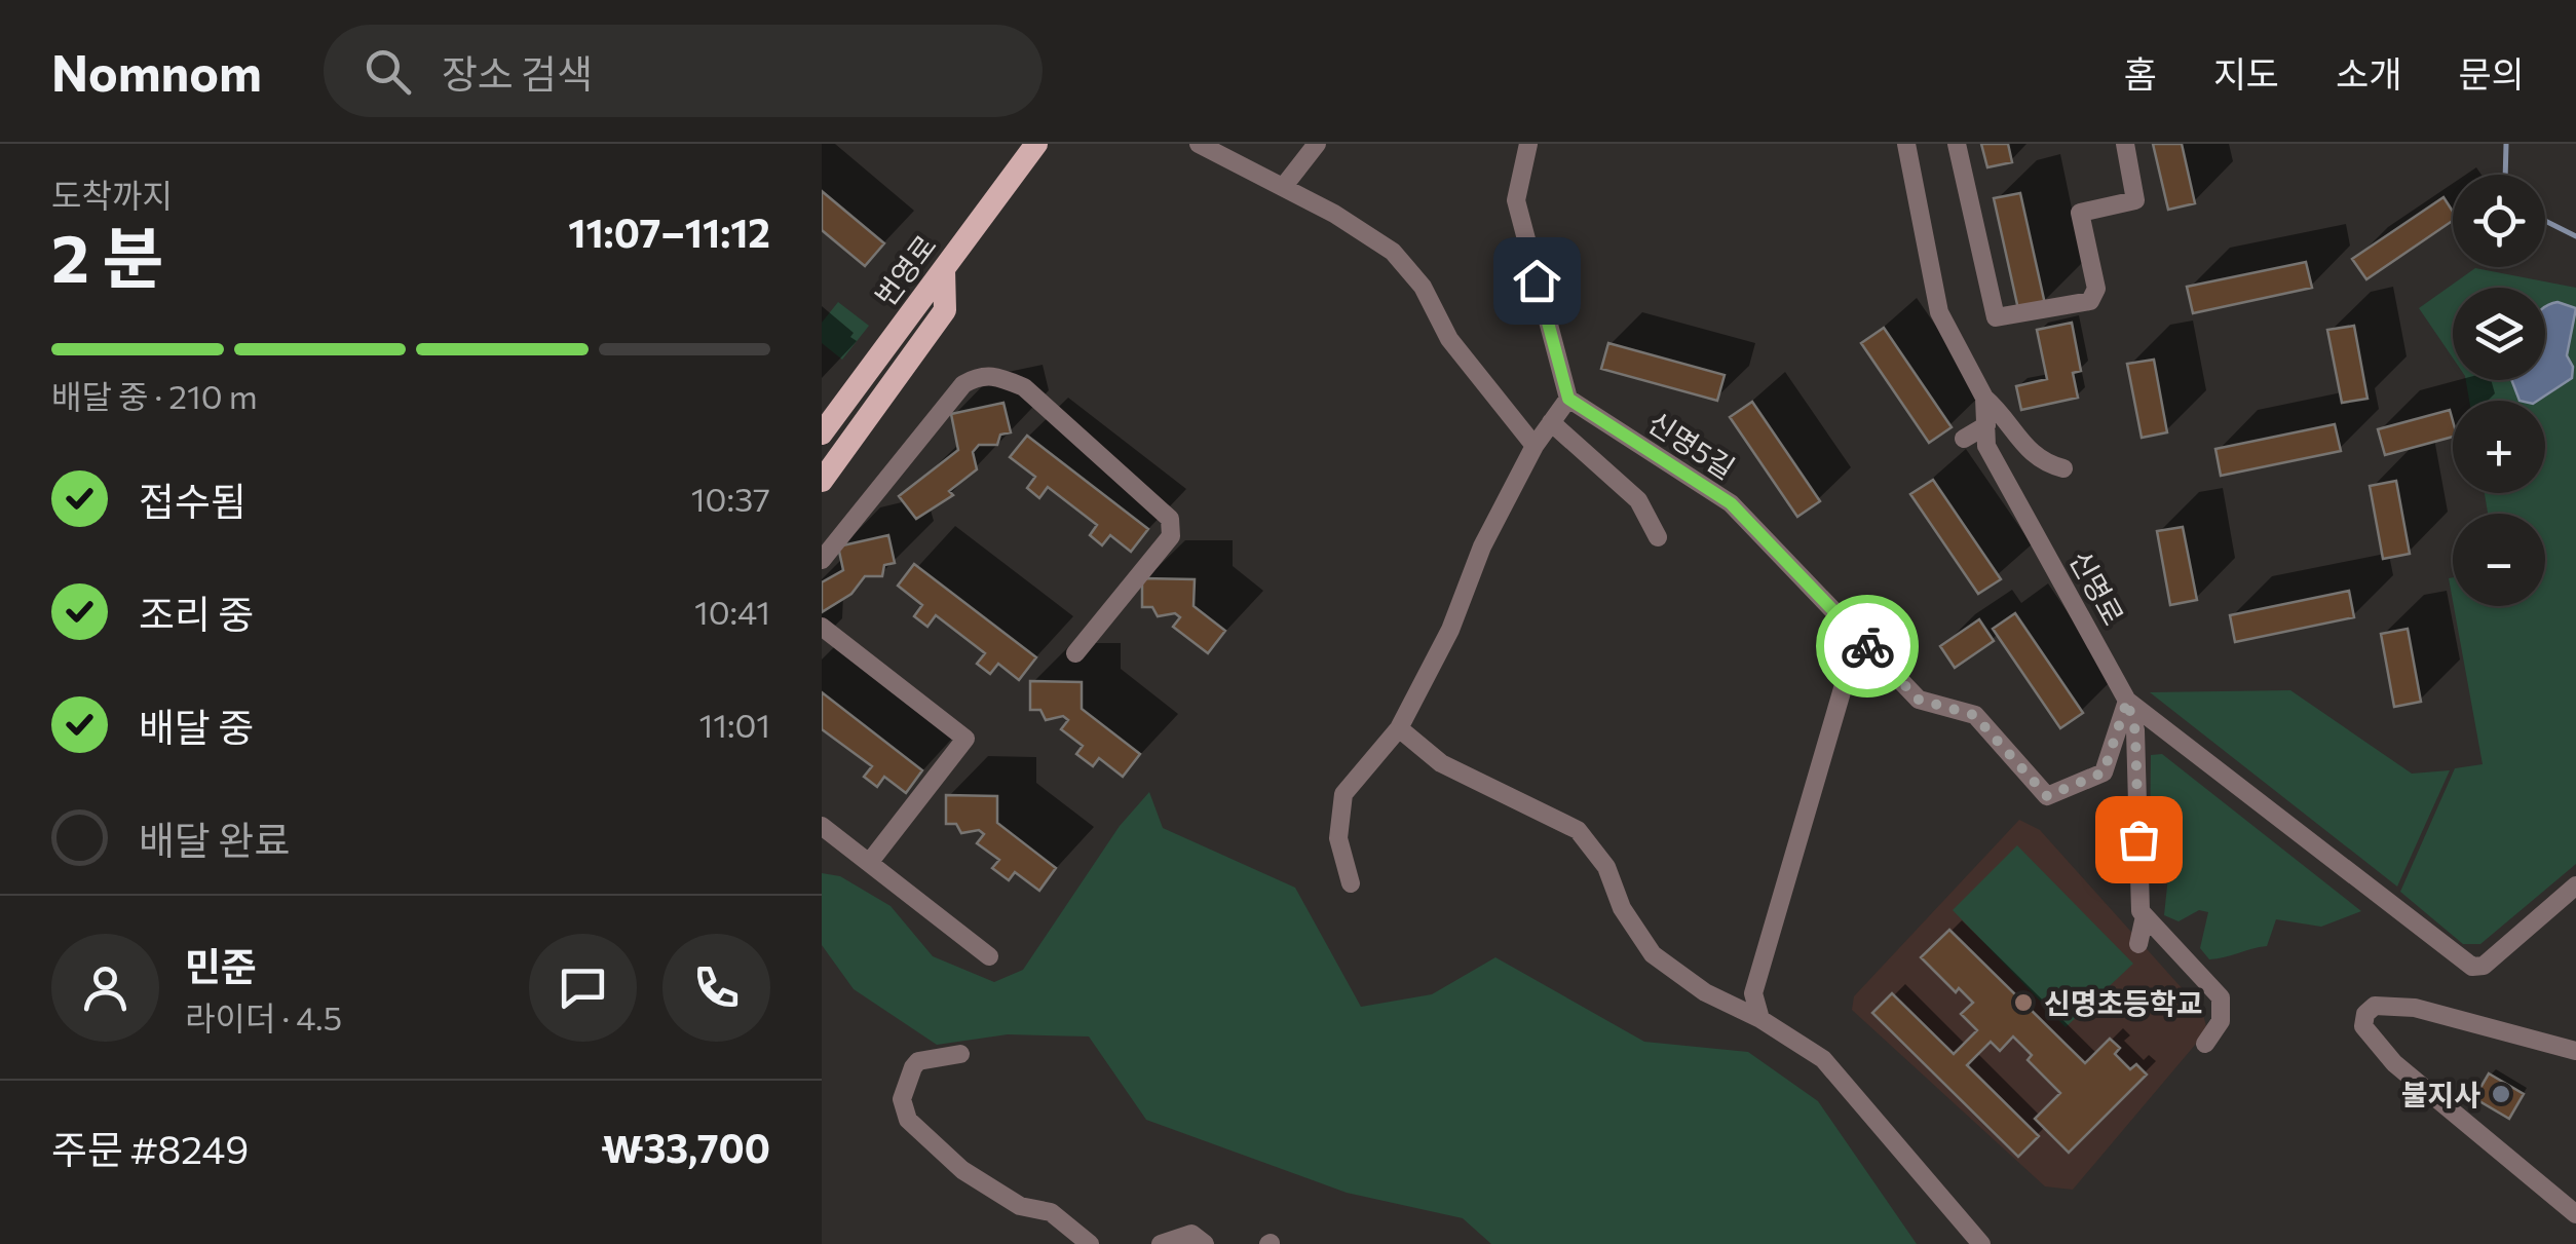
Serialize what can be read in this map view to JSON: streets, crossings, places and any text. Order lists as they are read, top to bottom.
{
  "streets": {
    "main road": ["번영로"],
    "street": ["신명5길", "신명로"]
  },
  "crossings": [
    ["신명5길", "신명로"]
  ],
  "places": ["신명초등학교", "불지사"],
  "page": {
    "header": "Nomnom",
    "search": "장소 검색",
    "nav": [
      "홈",
      "지도",
      "소개",
      "문의"
    ],
    "heading": ["2 분", "도착까지", "11:07–11:12"],
    "panel": [
      "민준",
      "라이더 · 4.5",
      "주문 #8249",
      "₩33,700"
    ],
    "map_buttons": ["+", "−"],
    "bar": "배달 중 · 210 m",
    "list": [
      ["접수됨", "10:37"],
      ["조리 중", "10:41"],
      ["배달 중", "11:01"],
      "배달 완료"
    ]
  }
}
